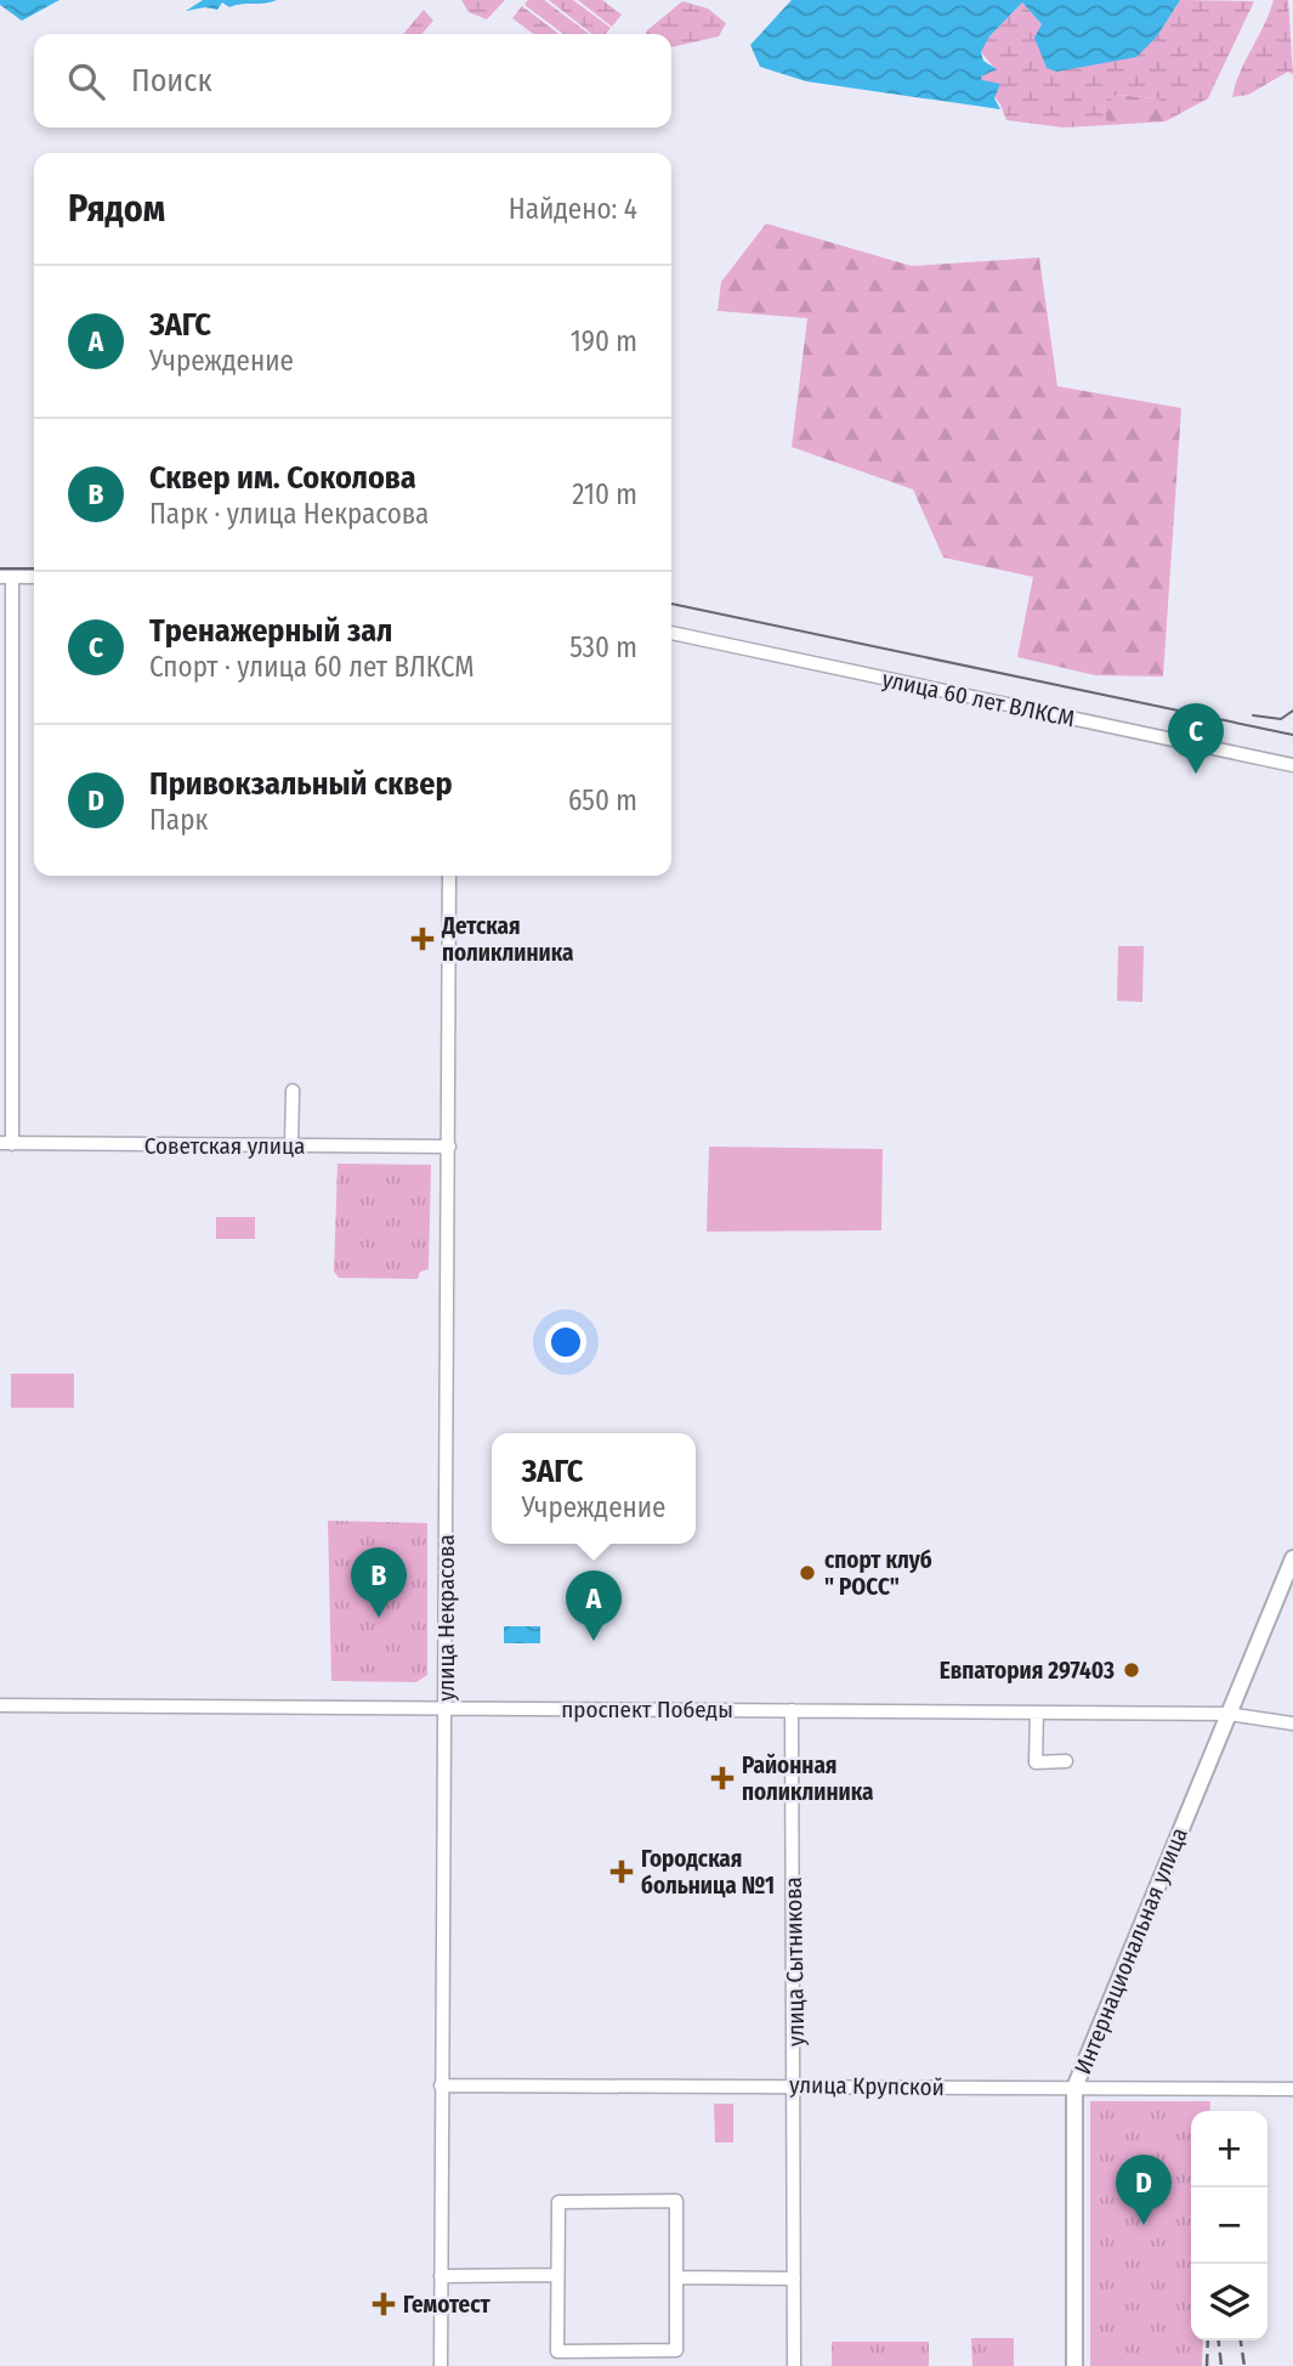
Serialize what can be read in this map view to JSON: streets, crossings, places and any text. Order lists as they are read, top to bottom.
{
  "streets": {
    "main road": ["Интернациональная улица"],
    "street": [
      "улица 60 лет ВЛКСМ",
      "Советская улица",
      "улица Некрасова",
      "проспект Победы",
      "улица Сытникова",
      "улица Крупской"
    ]
  },
  "crossings": [
    ["Советская улица", "улица Некрасова"],
    ["улица Некрасова", "проспект Победы"],
    ["улица Некрасова", "улица Крупской"],
    ["проспект Победы", "Интернациональная улица"],
    ["проспект Победы", "улица Сытникова"],
    ["Интернациональная улица", "улица Крупской"],
    ["улица Сытникова", "улица Крупской"]
  ],
  "places": {
    "health": [
      "Детская поликлиника",
      "Районная поликлиника",
      "Городская больница №1",
      "Гемотест"
    ],
    "other": ["спорт клуб \" РОСС\"", "Евпатория 297403"]
  },
  "page": {
    "search": "Поиск",
    "heading": ["Рядом", "Найдено: 4"],
    "list": [
      {
        "mark": "A",
        "name": "ЗАГС",
        "note": "Учреждение",
        "value": "190 m"
      },
      {
        "mark": "B",
        "name": "Сквер им. Соколова",
        "note": "Парк · улица Некрасова",
        "value": "210 m"
      },
      {
        "mark": "C",
        "name": "Тренажерный зал",
        "note": "Спорт · улица 60 лет ВЛКСМ",
        "value": "530 m"
      },
      {
        "mark": "D",
        "name": "Привокзальный сквер",
        "note": "Парк",
        "value": "650 m"
      }
    ],
    "pins": [
      "C",
      "B",
      "A",
      "D"
    ],
    "popup": ["ЗАГС", "Учреждение"],
    "map_buttons": ["+", "−"]
  }
}
